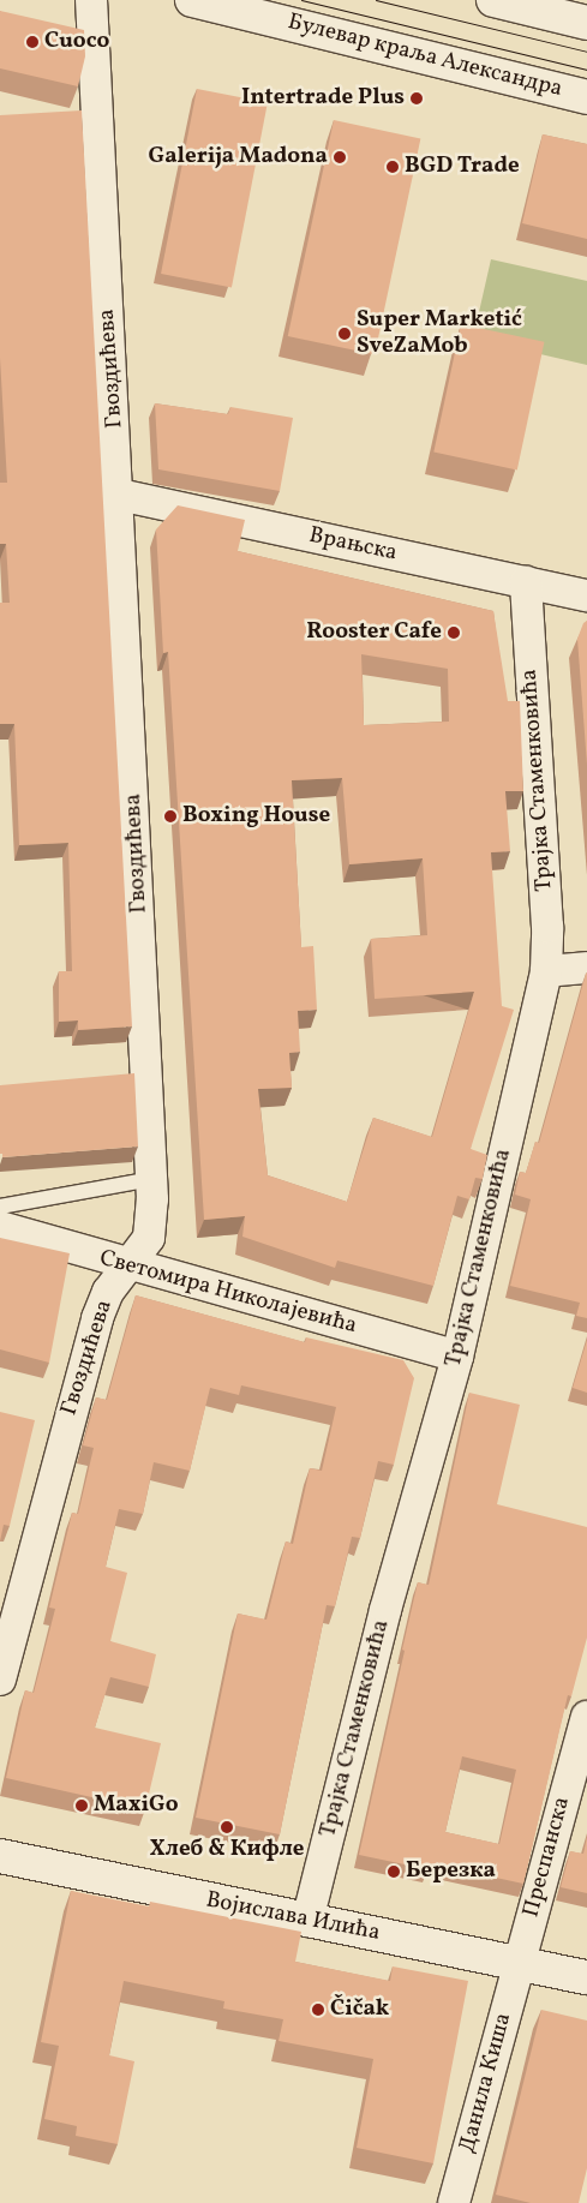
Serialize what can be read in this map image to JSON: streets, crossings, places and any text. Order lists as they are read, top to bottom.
{
  "streets": {
    "main road": ["Булевар краља Александра", "Војислава Илића"],
    "street": [
      "Гвоздићева",
      "Врањска",
      "Трајка Стаменковића",
      "Светомира Николајевића",
      "Преспанска",
      "Данила Киша"
    ]
  },
  "crossings": [
    ["Гвоздићева", "Врањска"],
    ["Гвоздићева", "Светомира Николајевића"],
    ["Врањска", "Трајка Стаменковића"],
    ["Трајка Стаменковића", "Светомира Николајевића"],
    ["Трајка Стаменковића", "Војислава Илића"],
    ["Преспанска", "Војислава Илића"],
    ["Преспанска", "Данила Киша"],
    ["Војислава Илића", "Данила Киша"]
  ],
  "places": [
    "Cuoco",
    "Intertrade Plus",
    "Galerija Madona",
    "BGD Trade",
    "Super Marketić SveZaMob",
    "Rooster Cafe",
    "Boxing House",
    "MaxiGo",
    "Хлеб & Кифле",
    "Березка",
    "Čičak"
  ]
}
